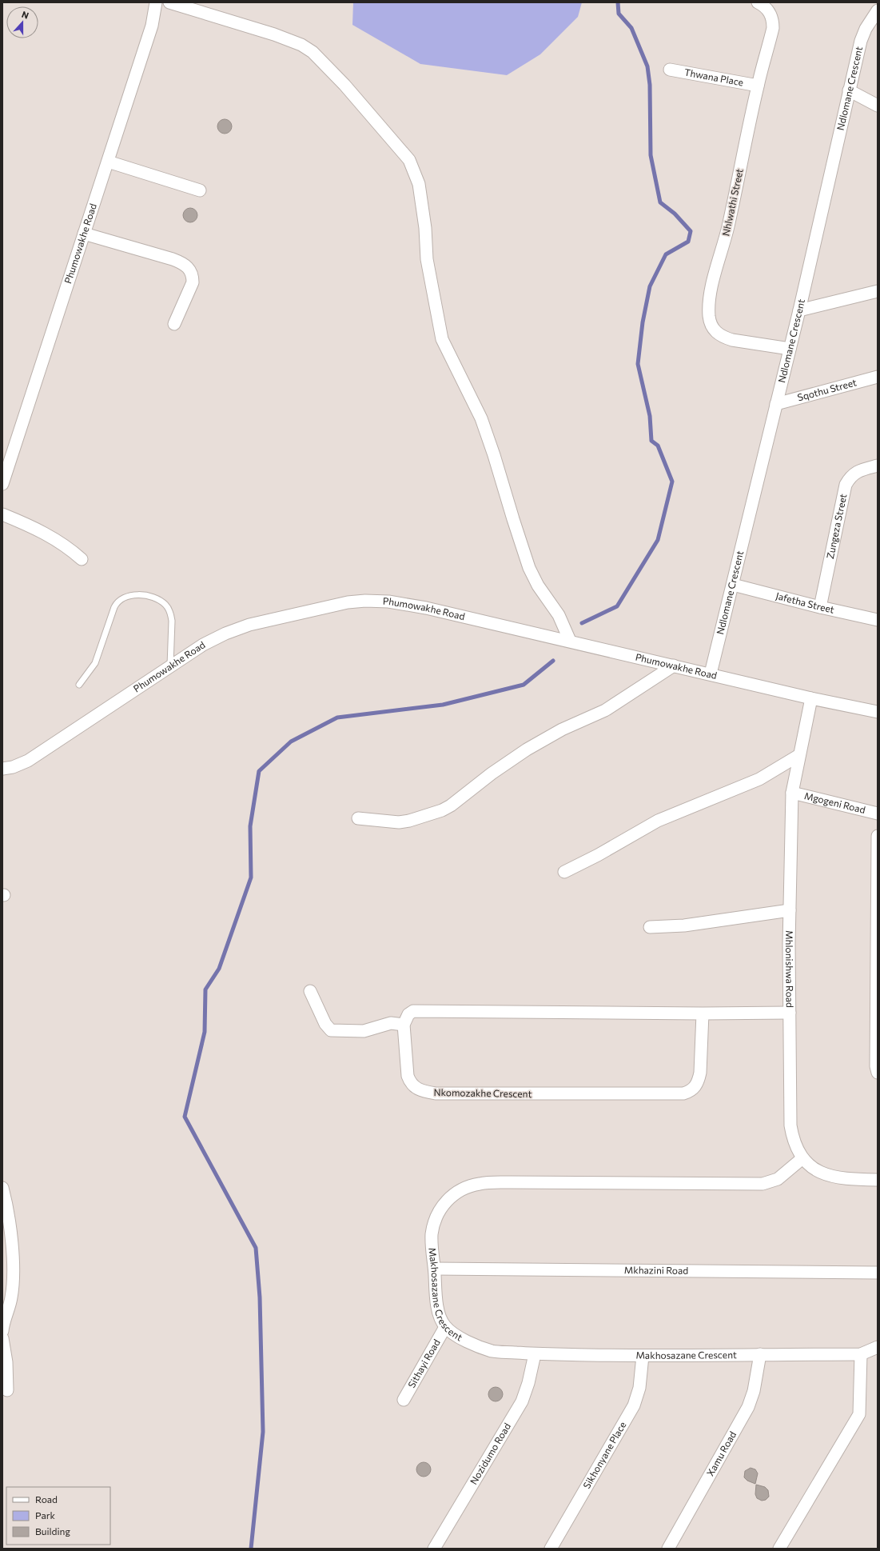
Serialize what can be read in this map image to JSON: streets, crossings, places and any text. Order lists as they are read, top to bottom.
{
  "streets": {
    "street": [
      "Thwana Place",
      "Ndlomane Crescent",
      "Nhlwathi Street",
      "Phumowakhe Road",
      "Sqothu Street",
      "Zungeza Street",
      "Jafetha Street",
      "Mgogeni Road",
      "Mhlonishwa Road",
      "Nkomozakhe Crescent",
      "Mkhazini Road",
      "Makhosazane Crescent",
      "Sithayi Road",
      "Nozidumo Road",
      "Xamu Road",
      "Sikhonyane Place"
    ]
  },
  "crossings": [
    ["Thwana Place", "Nhlwathi Street"],
    ["Ndlomane Crescent", "Nhlwathi Street"],
    ["Ndlomane Crescent", "Phumowakhe Road"],
    ["Ndlomane Crescent", "Sqothu Street"],
    ["Ndlomane Crescent", "Jafetha Street"],
    ["Phumowakhe Road", "Mhlonishwa Road"],
    ["Zungeza Street", "Jafetha Street"],
    ["Mgogeni Road", "Mhlonishwa Road"],
    ["Mhlonishwa Road", "Makhosazane Crescent"],
    ["Mkhazini Road", "Makhosazane Crescent"],
    ["Makhosazane Crescent", "Sithayi Road"],
    ["Makhosazane Crescent", "Nozidumo Road"],
    ["Makhosazane Crescent", "Xamu Road"],
    ["Makhosazane Crescent", "Sikhonyane Place"]
  ],
  "legend": ["Road", "Park", "Building"],
  "north": "top"
}
